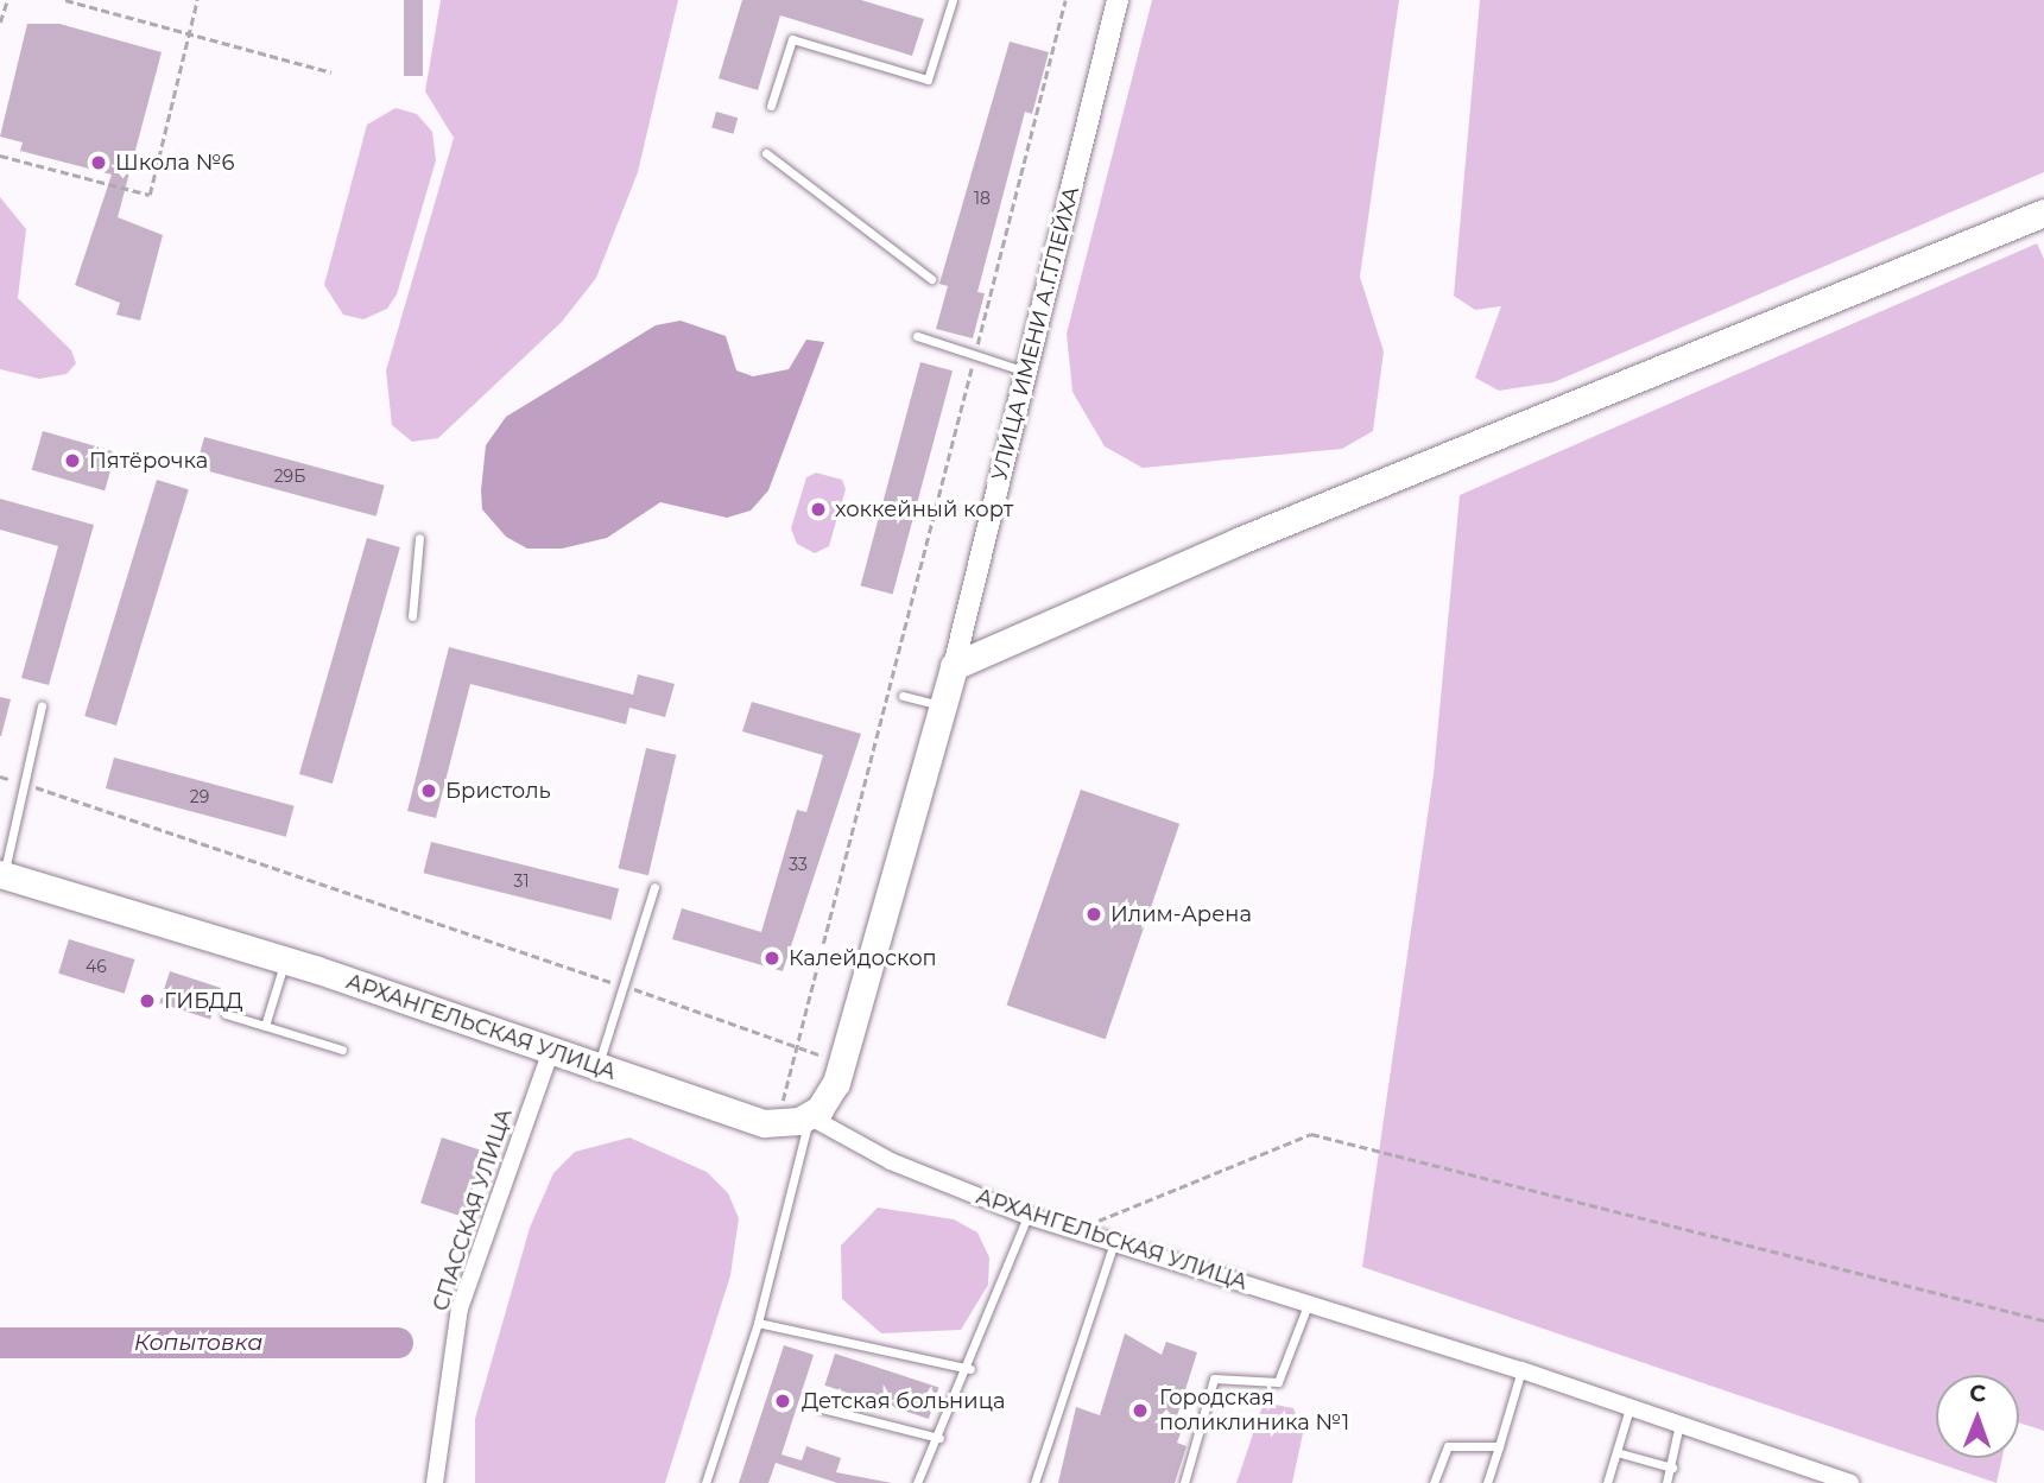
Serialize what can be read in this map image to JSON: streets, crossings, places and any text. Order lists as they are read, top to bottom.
{
  "streets": {
    "main road": ["АРХАНГЕЛЬСКАЯ УЛИЦА"],
    "street": ["УЛИЦА ИМЕНИ А.Г.ГЛЕЙХА", "СПАССКАЯ УЛИЦА"]
  },
  "crossings": [
    ["АРХАНГЕЛЬСКАЯ УЛИЦА", "СПАССКАЯ УЛИЦА"]
  ],
  "water": ["Копытовка"],
  "places": [
    "Школа №6",
    "Пятёрочка",
    "хоккейный корт",
    "Бристоль",
    "Илим-Арена",
    "Калейдоскоп",
    "ГИБДД",
    "Детская больница",
    "Городская поликлиника №1"
  ],
  "house_numbers": [
    "18",
    "29Б",
    "29",
    "33",
    "31",
    "46"
  ],
  "north": "top"
}
